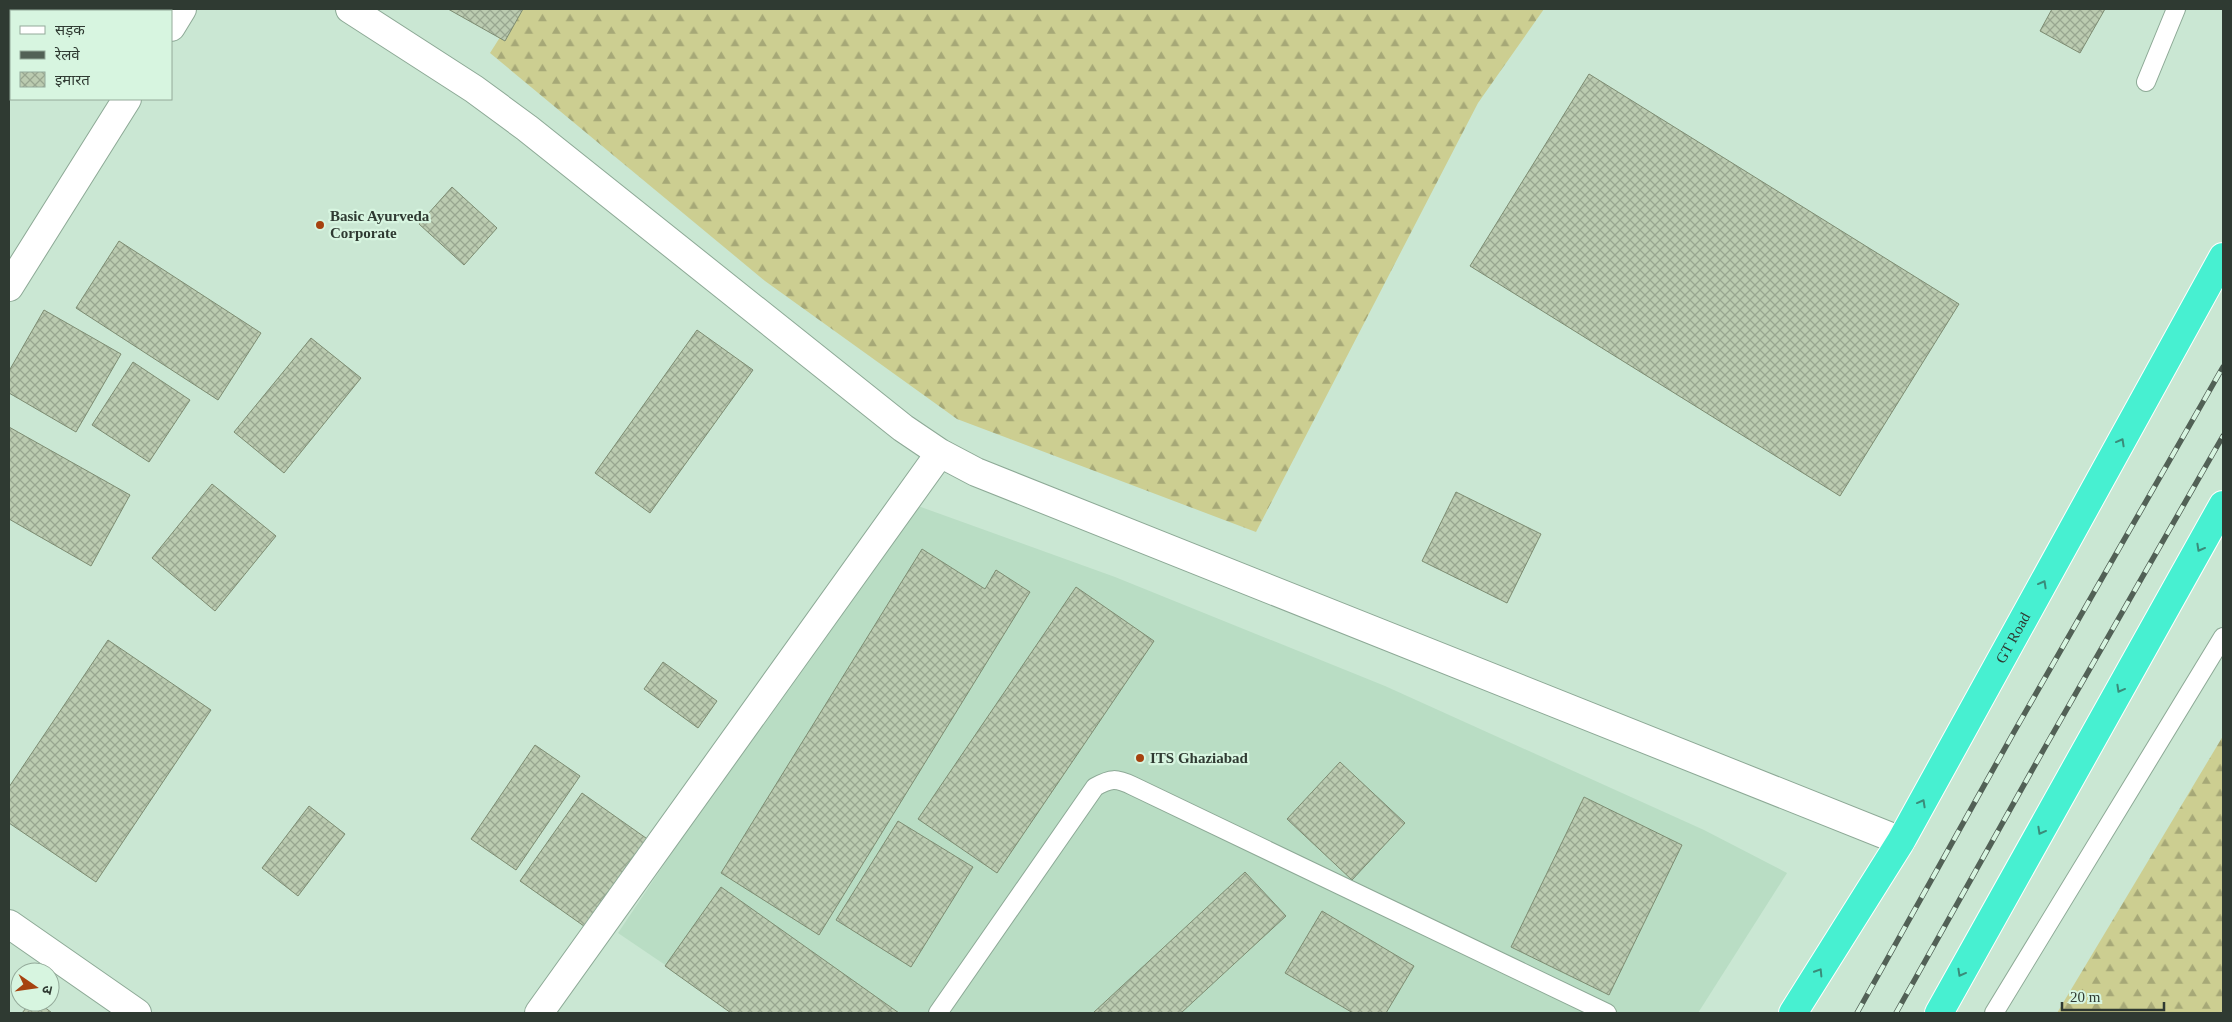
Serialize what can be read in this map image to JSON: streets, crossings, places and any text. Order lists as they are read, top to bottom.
{
  "streets": {
    "highway": ["GT Road"]
  },
  "places": ["Basic Ayurveda Corporate", "ITS Ghaziabad"],
  "legend": ["सड़क", "रेलवे", "इमारत"],
  "scale_bar": "20 m",
  "north": "right"
}
